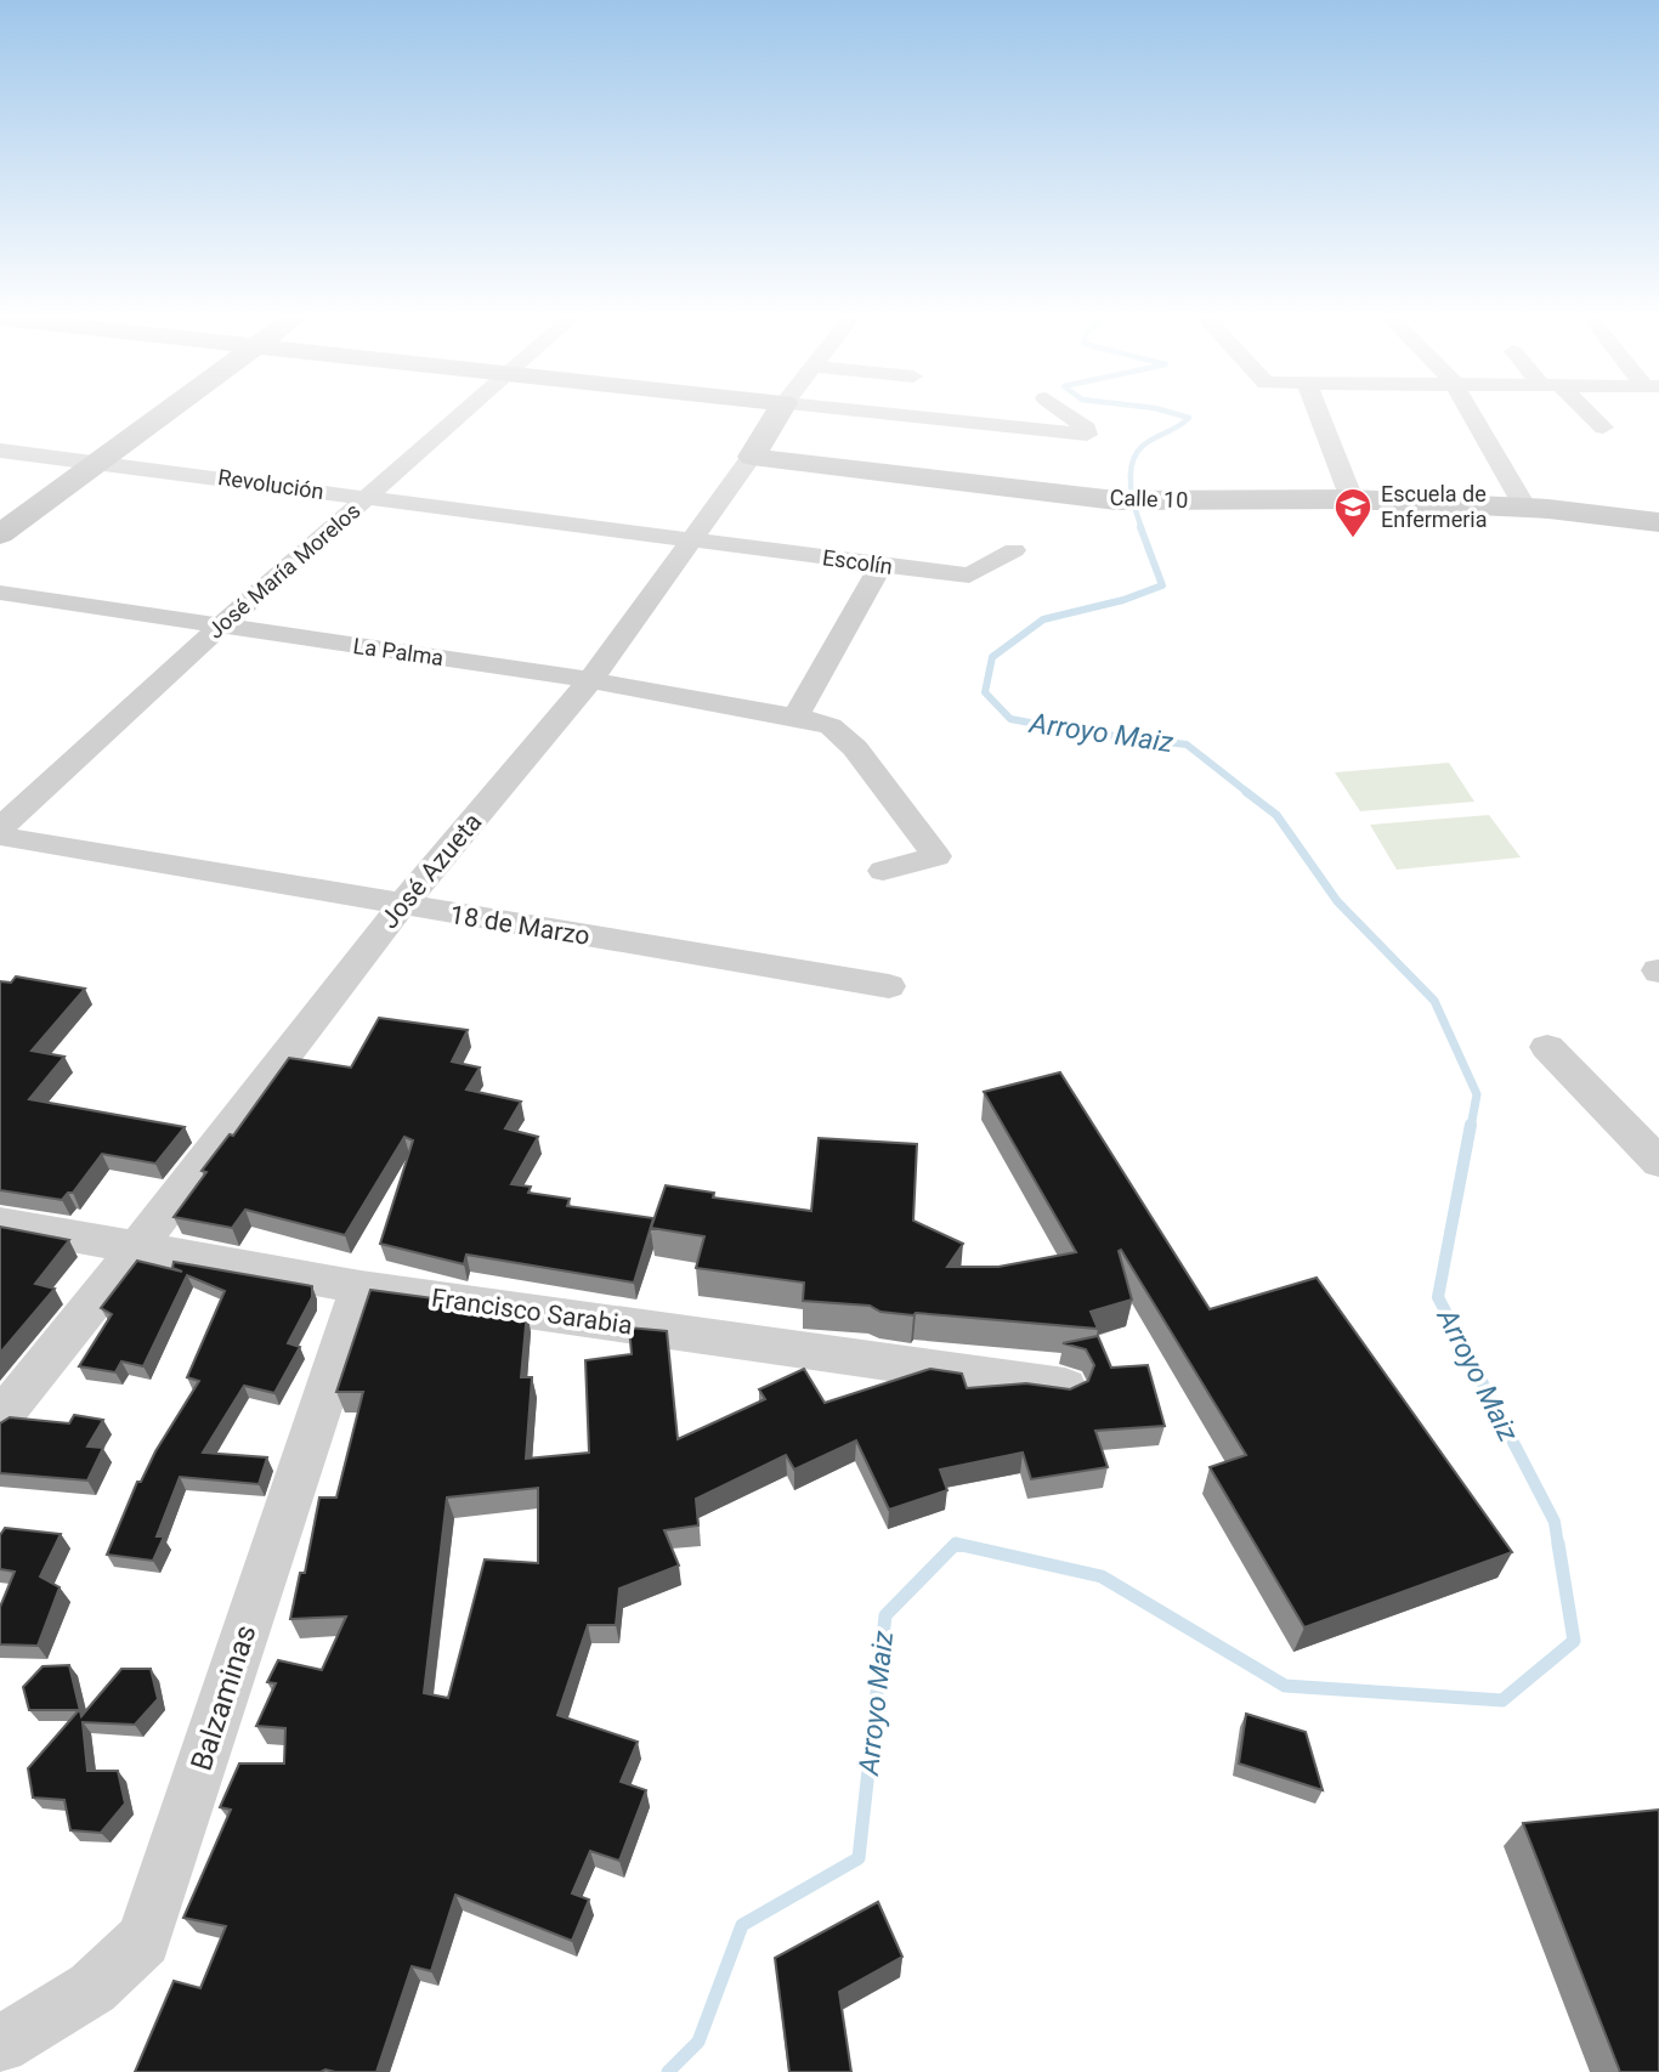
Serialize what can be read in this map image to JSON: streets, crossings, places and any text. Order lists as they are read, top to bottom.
{
  "streets": {
    "main road": ["Calle 10", "José Azueta"],
    "street": [
      "Revolución",
      "Escolín",
      "José María Morelos",
      "La Palma",
      "18 de Marzo",
      "Francisco Sarabia",
      "Balzaminas"
    ]
  },
  "crossings": [
    ["Revolución", "Escolín"],
    ["Revolución", "José María Morelos"],
    ["Revolución", "José Azueta"],
    ["Calle 10", "José Azueta"],
    ["Escolín", "José Azueta"],
    ["José María Morelos", "La Palma"],
    ["La Palma", "José Azueta"],
    ["José Azueta", "18 de Marzo"],
    ["José Azueta", "Francisco Sarabia"],
    ["Francisco Sarabia", "Balzaminas"]
  ],
  "water": ["Arroyo Maiz"],
  "places": {
    "school or university": ["Escuela de Enfermeria"]
  }
}
